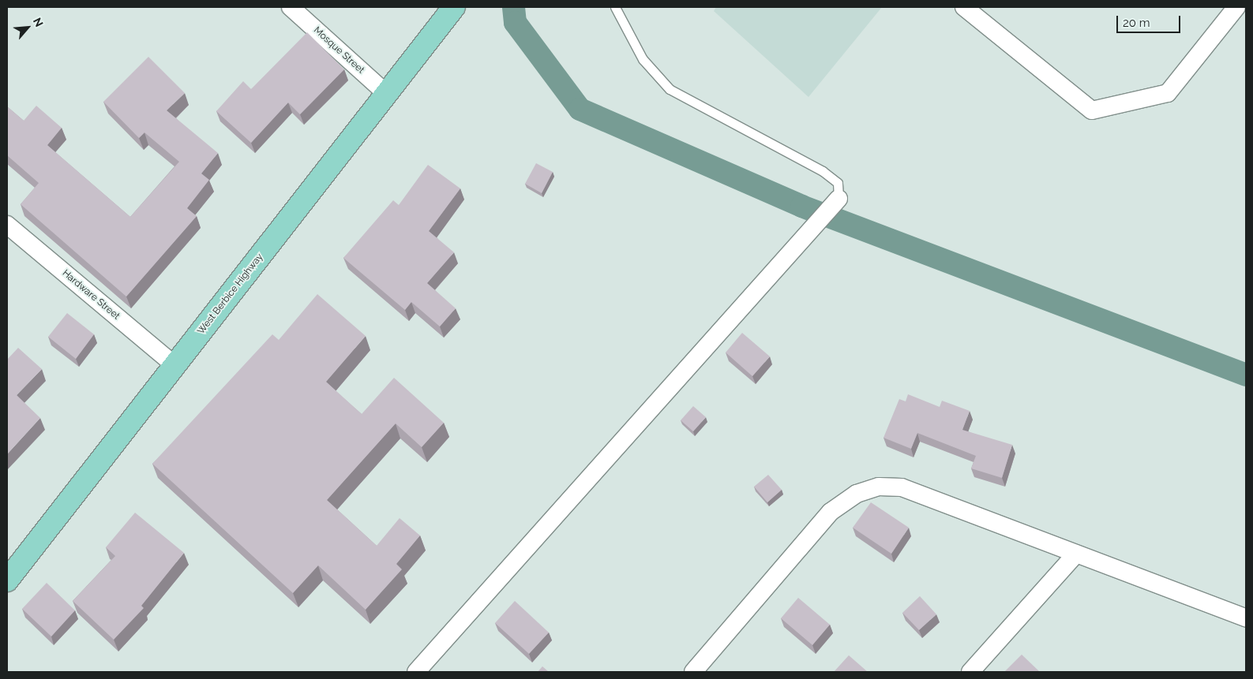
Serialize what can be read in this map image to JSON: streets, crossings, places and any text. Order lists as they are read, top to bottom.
{
  "streets": {
    "main road": ["West Berbice Highway"],
    "street": ["Mosque Street", "Hardware Street"]
  },
  "crossings": [
    ["Mosque Street", "West Berbice Highway"],
    ["West Berbice Highway", "Hardware Street"]
  ],
  "scale_bar": "20 m",
  "north": "top right"
}
